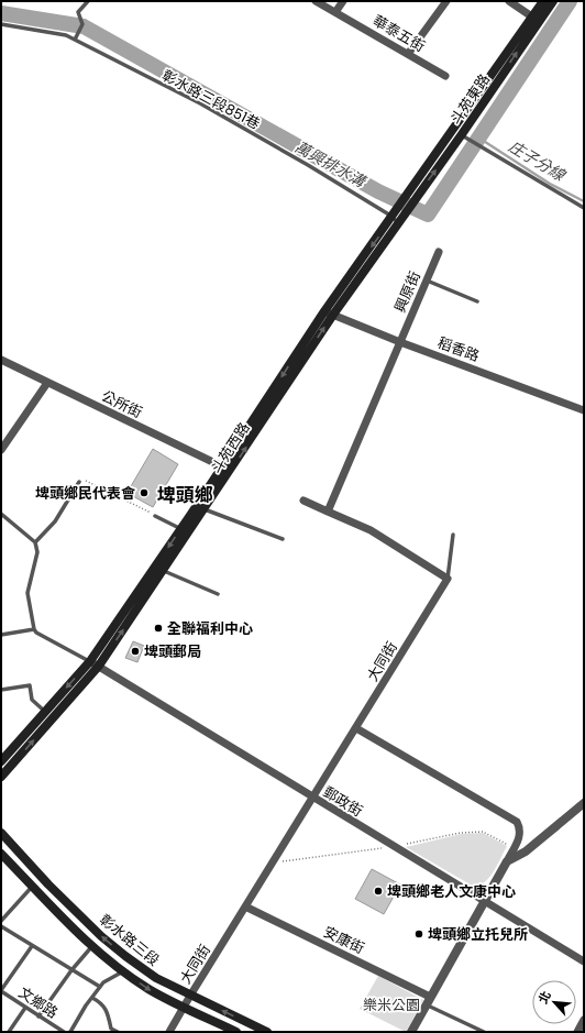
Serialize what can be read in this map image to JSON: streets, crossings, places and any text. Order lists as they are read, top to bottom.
{
  "streets": {
    "main road": ["斗苑東路", "斗苑西路", "彰水路三段"],
    "street": [
      "華泰五街",
      "興原街",
      "稻香路",
      "公所街",
      "大同街",
      "郵政街",
      "安康街"
    ],
    "lane": ["彰水路三段851巷", "文鄉路"]
  },
  "crossings": [
    ["彰水路三段851巷", "斗苑西路"],
    ["斗苑東路", "斗苑西路"],
    ["興原街", "稻香路"],
    ["稻香路", "斗苑西路"],
    ["公所街", "斗苑西路"],
    ["斗苑西路", "郵政街"],
    ["大同街", "郵政街"],
    ["大同街", "彰水路三段"],
    ["大同街", "安康街"]
  ],
  "districts": ["埤頭鄉"],
  "water": ["庄子分線", "萬興排水溝"],
  "parks": ["樂米公園"],
  "places": [
    "埤頭鄉民代表會",
    "全聯福利中心",
    "埤頭郵局",
    "埤頭鄉老人文康中心",
    "埤頭鄉立托兒所"
  ],
  "north": "top left"
}
